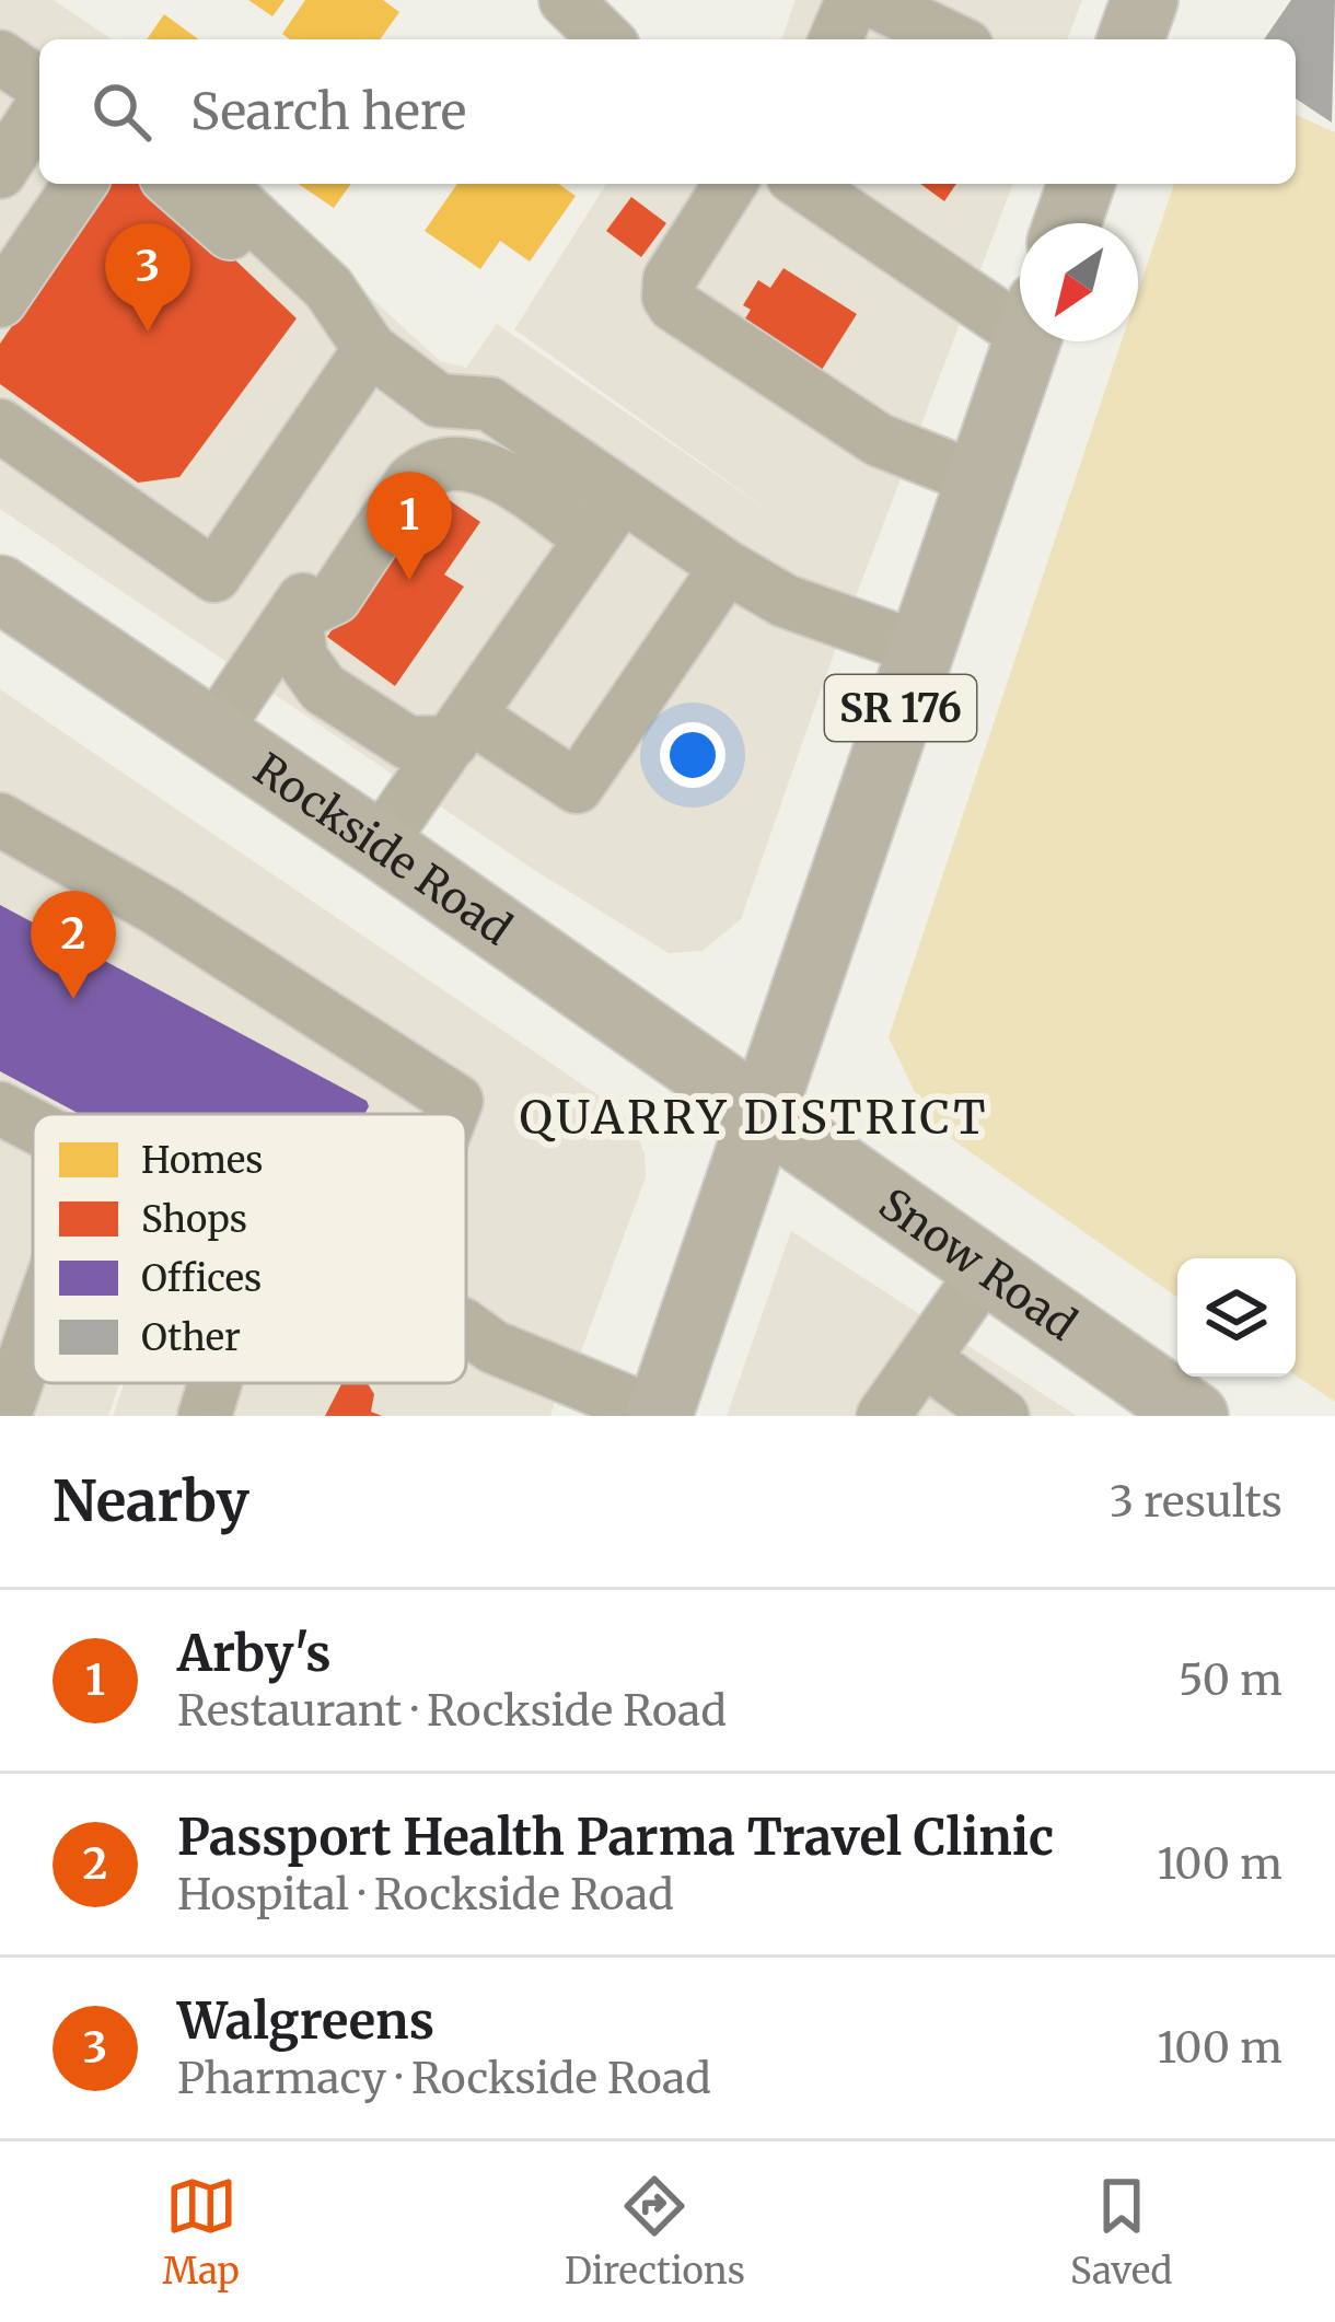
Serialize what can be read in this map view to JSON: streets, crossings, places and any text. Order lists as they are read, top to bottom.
{
  "streets": {
    "main road": ["SR 176", "Rockside Road", "Snow Road"]
  },
  "crossings": [
    ["SR 176", "Rockside Road"],
    ["SR 176", "Snow Road"],
    ["Rockside Road", "Snow Road"]
  ],
  "districts": ["QUARRY DISTRICT"],
  "legend": [
    "Homes",
    "Shops",
    "Offices",
    "Other"
  ],
  "north": "bottom left",
  "page": {
    "search": "Search here",
    "pins": ["3", "1", "2"],
    "heading": ["Nearby", "3 results"],
    "list": [
      {
        "mark": "1",
        "name": "Arby's",
        "note": "Restaurant · Rockside Road",
        "value": "50 m"
      },
      {
        "mark": "2",
        "name": "Passport Health Parma Travel Clinic",
        "note": "Hospital · Rockside Road",
        "value": "100 m"
      },
      {
        "mark": "3",
        "name": "Walgreens",
        "note": "Pharmacy · Rockside Road",
        "value": "100 m"
      }
    ],
    "nav": ["Map", "Directions", "Saved"]
  }
}
